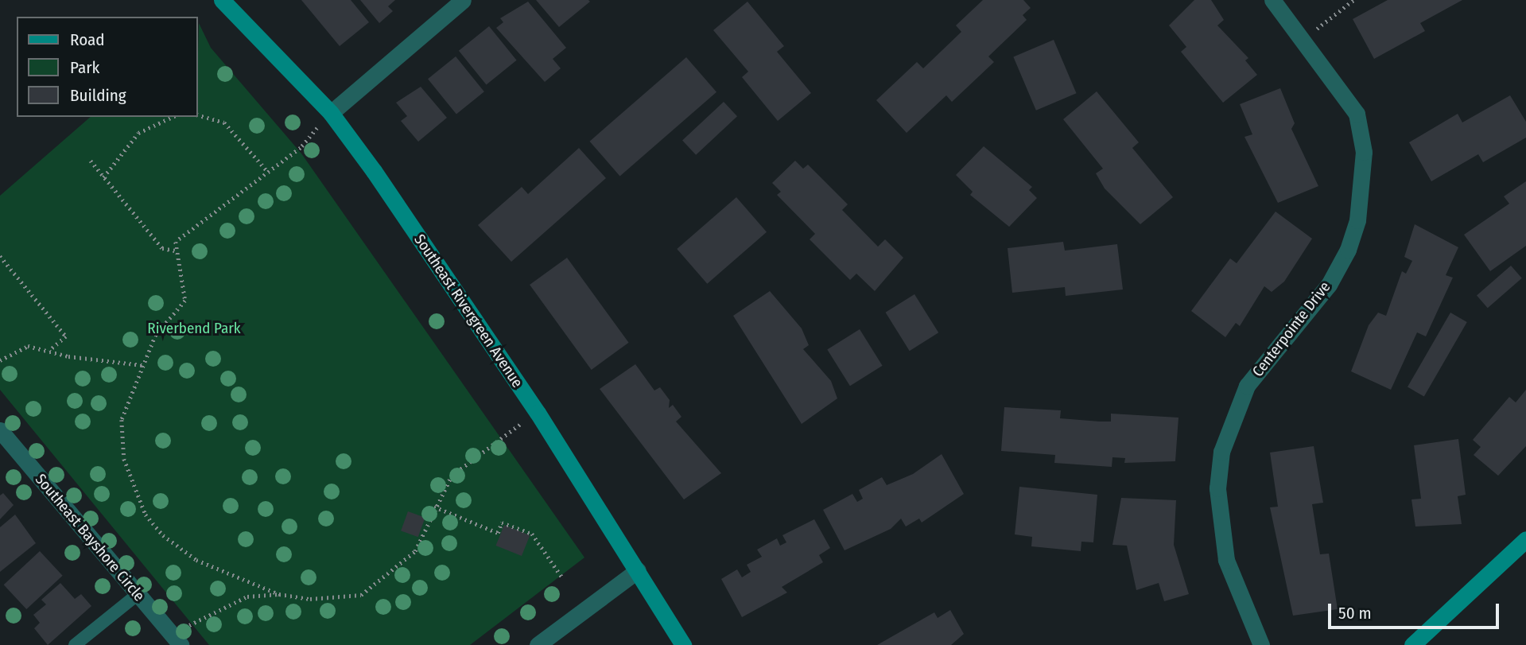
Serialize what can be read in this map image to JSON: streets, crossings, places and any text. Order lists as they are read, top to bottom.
{
  "streets": {
    "street": ["Southeast Rivergreen Avenue", "Centerpointe Drive", "Southeast Bayshore Circle"]
  },
  "parks": ["Riverbend Park"],
  "legend": ["Road", "Park", "Building"],
  "scale_bar": "50 m"
}
